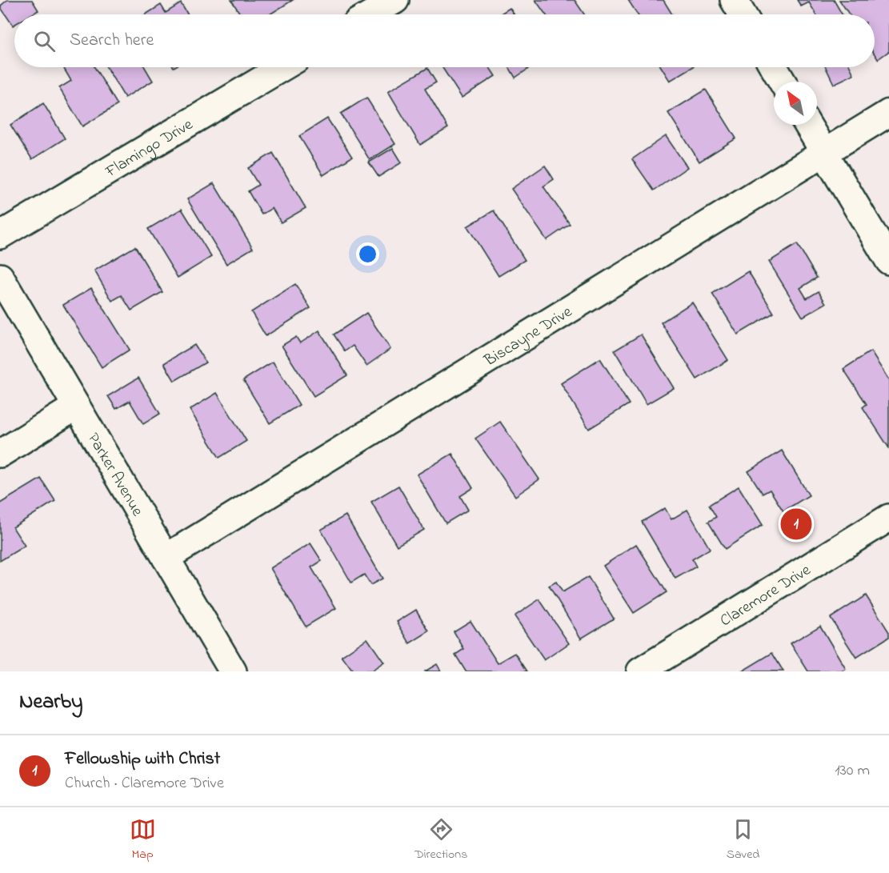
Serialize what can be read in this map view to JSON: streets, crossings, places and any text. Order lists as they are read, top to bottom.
{
  "streets": {
    "street": [
      "Flamingo Drive",
      "Biscayne Drive",
      "Parker Avenue",
      "Claremore Drive"
    ]
  },
  "crossings": [
    ["Biscayne Drive", "Parker Avenue"]
  ],
  "north": "top left",
  "page": {
    "search": "Search here",
    "pins": "1",
    "heading": "Nearby",
    "list": [
      {
        "mark": "1",
        "name": "Fellowship with Christ",
        "note": "Church · Claremore Drive",
        "value": "130 m"
      }
    ],
    "nav": ["Map", "Directions", "Saved"]
  }
}
